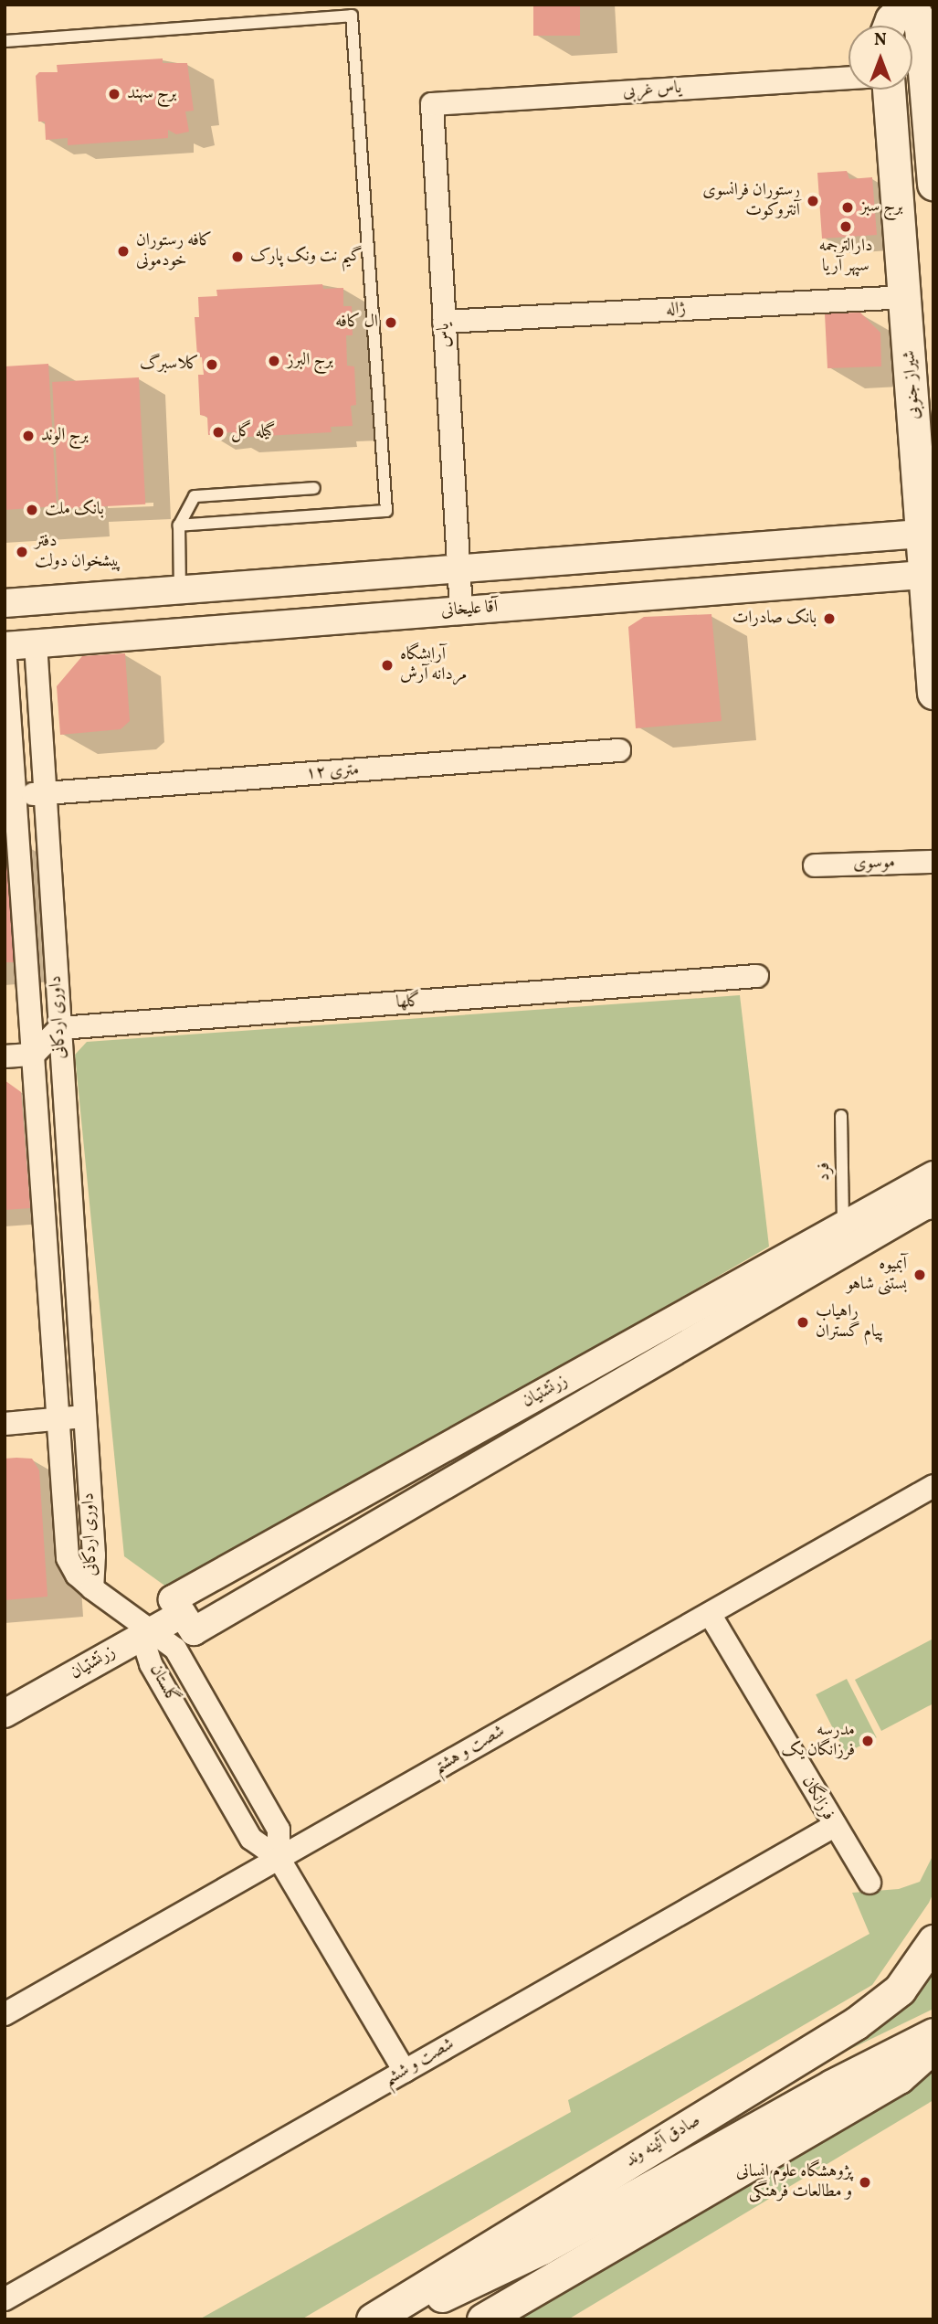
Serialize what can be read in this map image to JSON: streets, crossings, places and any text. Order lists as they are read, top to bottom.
{
  "streets": {
    "main road": ["شیراز جنوبی", "صادق آئینه وند"],
    "street": [
      "یاس غربی",
      "ژاله",
      "یاس",
      "آقا علیخانی",
      "۱۲ متری",
      "موسوی",
      "گلها",
      "داوری اردکانی",
      "زرتشتیان",
      "گلستان",
      "شصت و هشتم",
      "فرزانگان",
      "شصت و ششم"
    ],
    "lane": ["فرد"]
  },
  "crossings": [
    ["یاس غربی", "یاس"],
    ["ژاله", "یاس"],
    ["ژاله", "شیراز جنوبی"],
    ["یاس", "آقا علیخانی"],
    ["شیراز جنوبی", "آقا علیخانی"],
    ["آقا علیخانی", "داوری اردکانی"],
    ["۱۲ متری", "داوری اردکانی"],
    ["گلها", "داوری اردکانی"],
    ["فرد", "زرتشتیان"],
    ["زرتشتیان", "گلستان"],
    ["گلستان", "شصت و هشتم"],
    ["گلستان", "شصت و ششم"],
    ["شصت و هشتم", "فرزانگان"],
    ["فرزانگان", "شصت و ششم"]
  ],
  "places": [
    "برج سهند",
    "رستوران فرانسوی آنتروکوت",
    "برج سبز",
    "دارالترجمه سپهر آریا",
    "کافه رستوران خودمونی",
    "گیم نت ونک پارک",
    "ال کافه",
    "برج البرز",
    "کلاسبرگ",
    "گیله گل",
    "برج الوند",
    "بانک ملت",
    "دفتر پیشخوان دولت",
    "بانک صادرات",
    "آرایشگاه مردانه آرش",
    "آبمیوه بستنی شاهو",
    "راهیاب پیام گستران",
    "مدرسه فرزانگان یک",
    "پژوهشگاه علوم انسانی و مطالعات فرهنگی"
  ],
  "north": "top"
}
